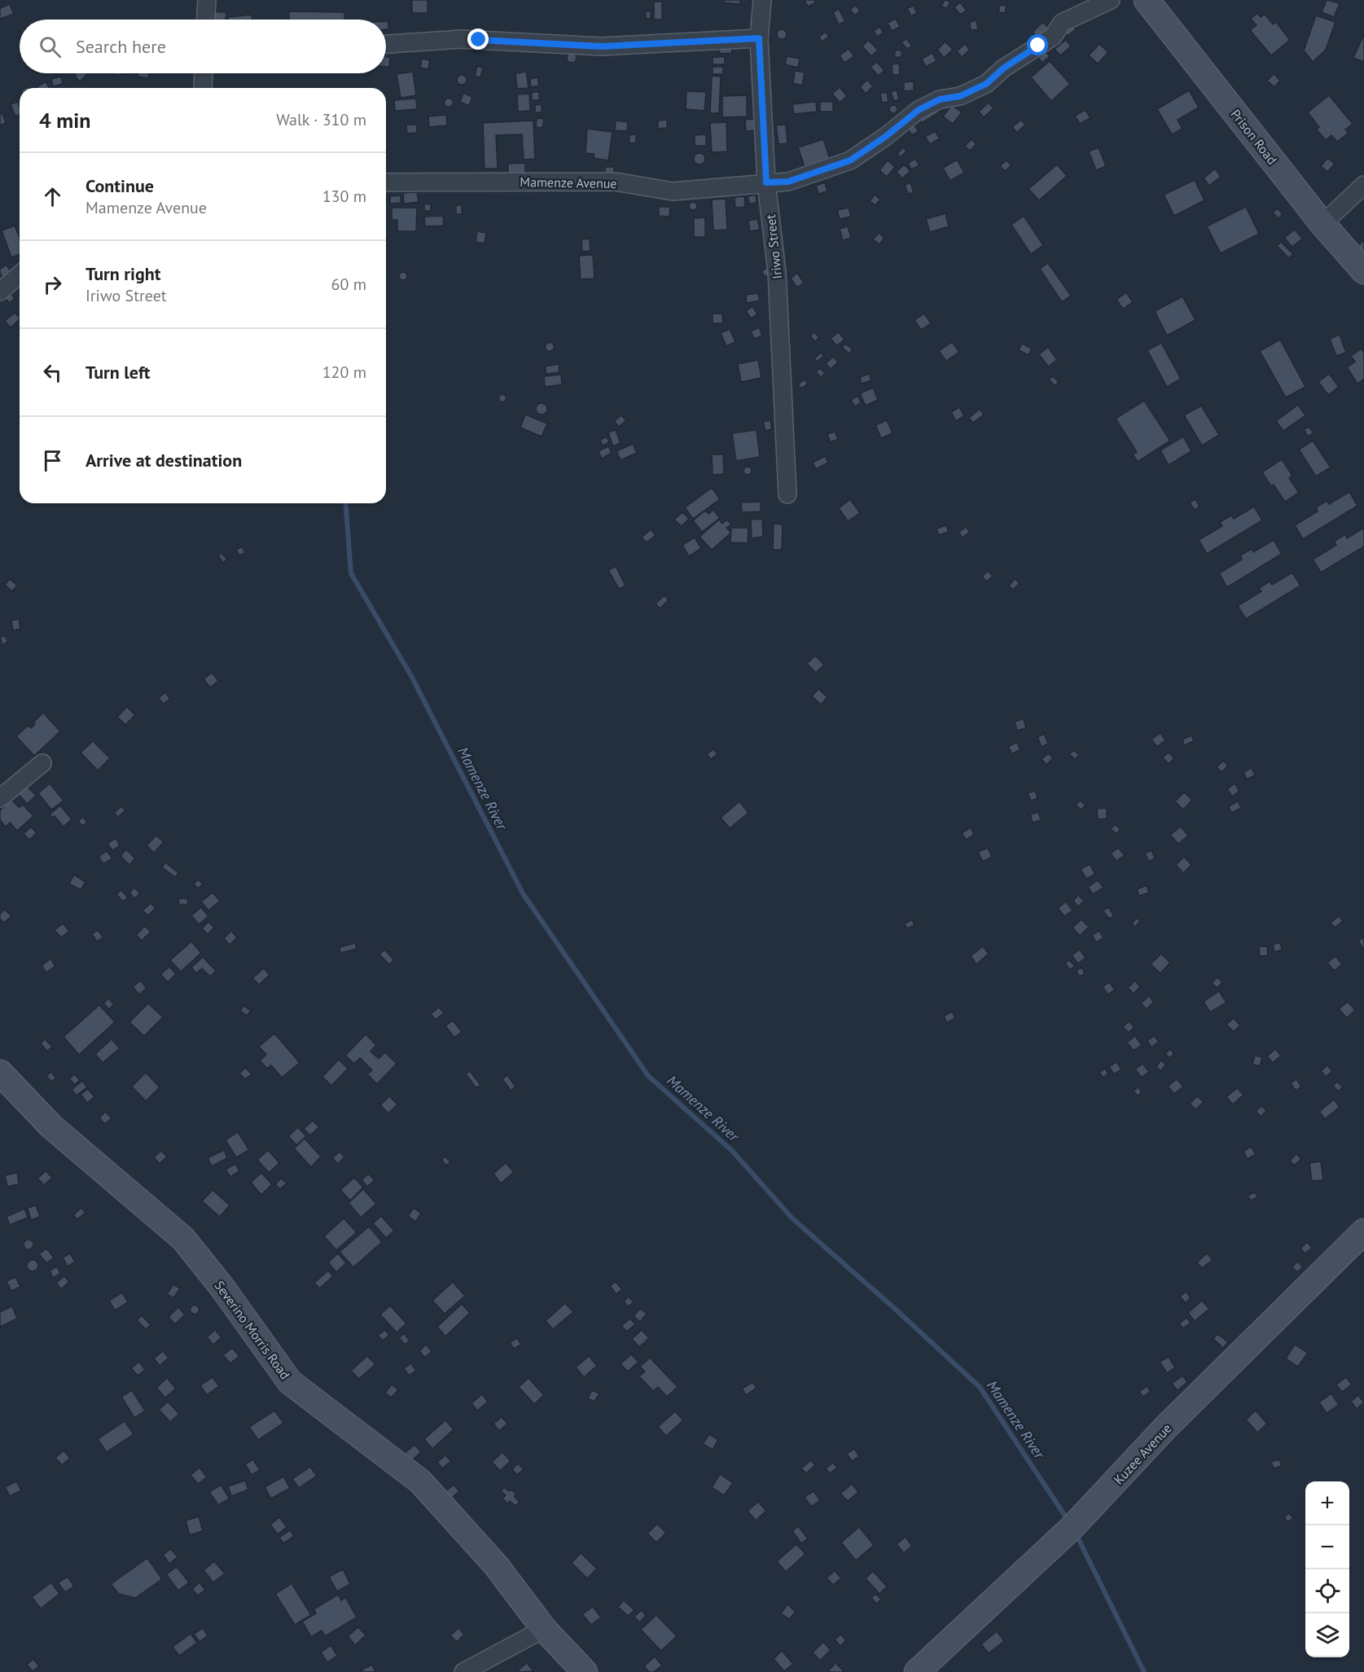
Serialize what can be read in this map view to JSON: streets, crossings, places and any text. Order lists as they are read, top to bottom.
{
  "streets": {
    "street": [
      "Prison Road",
      "Mamenze Avenue",
      "Iriwo Street",
      "Severino Morris Road",
      "Kuzee Avenue"
    ]
  },
  "crossings": [
    ["Mamenze Avenue", "Iriwo Street"]
  ],
  "water": ["Mamenze River"],
  "page": {
    "search": "Search here",
    "heading": ["4 min", "Walk · 310 m"],
    "list": [
      ["Continue", "Mamenze Avenue", "130 m"],
      ["Turn right", "Iriwo Street", "60 m"],
      ["Turn left", "120 m"],
      "Arrive at destination"
    ],
    "map_buttons": ["+", "−"]
  }
}
